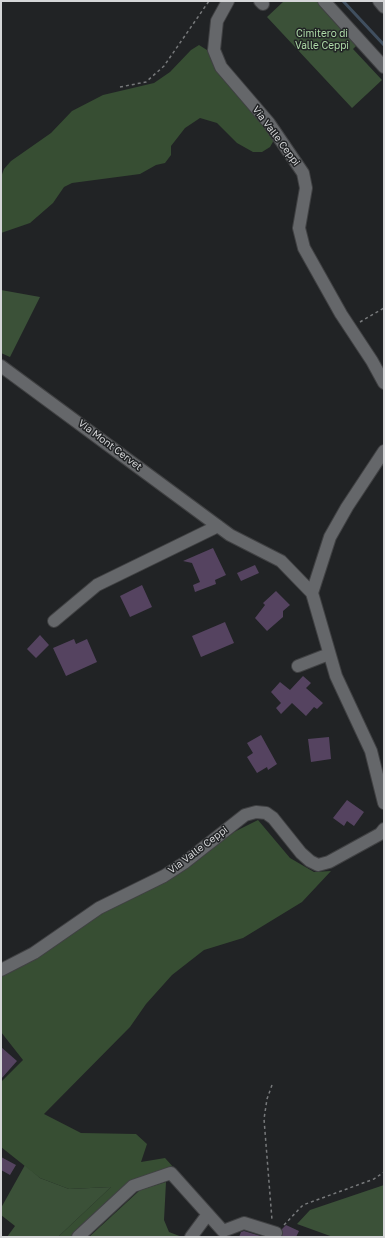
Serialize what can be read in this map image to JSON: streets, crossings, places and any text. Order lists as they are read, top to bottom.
{
  "streets": {
    "street": ["Via Valle Ceppi", "Via Mont Cervet"]
  },
  "parks": ["Cimitero di Valle Ceppi"]
}
